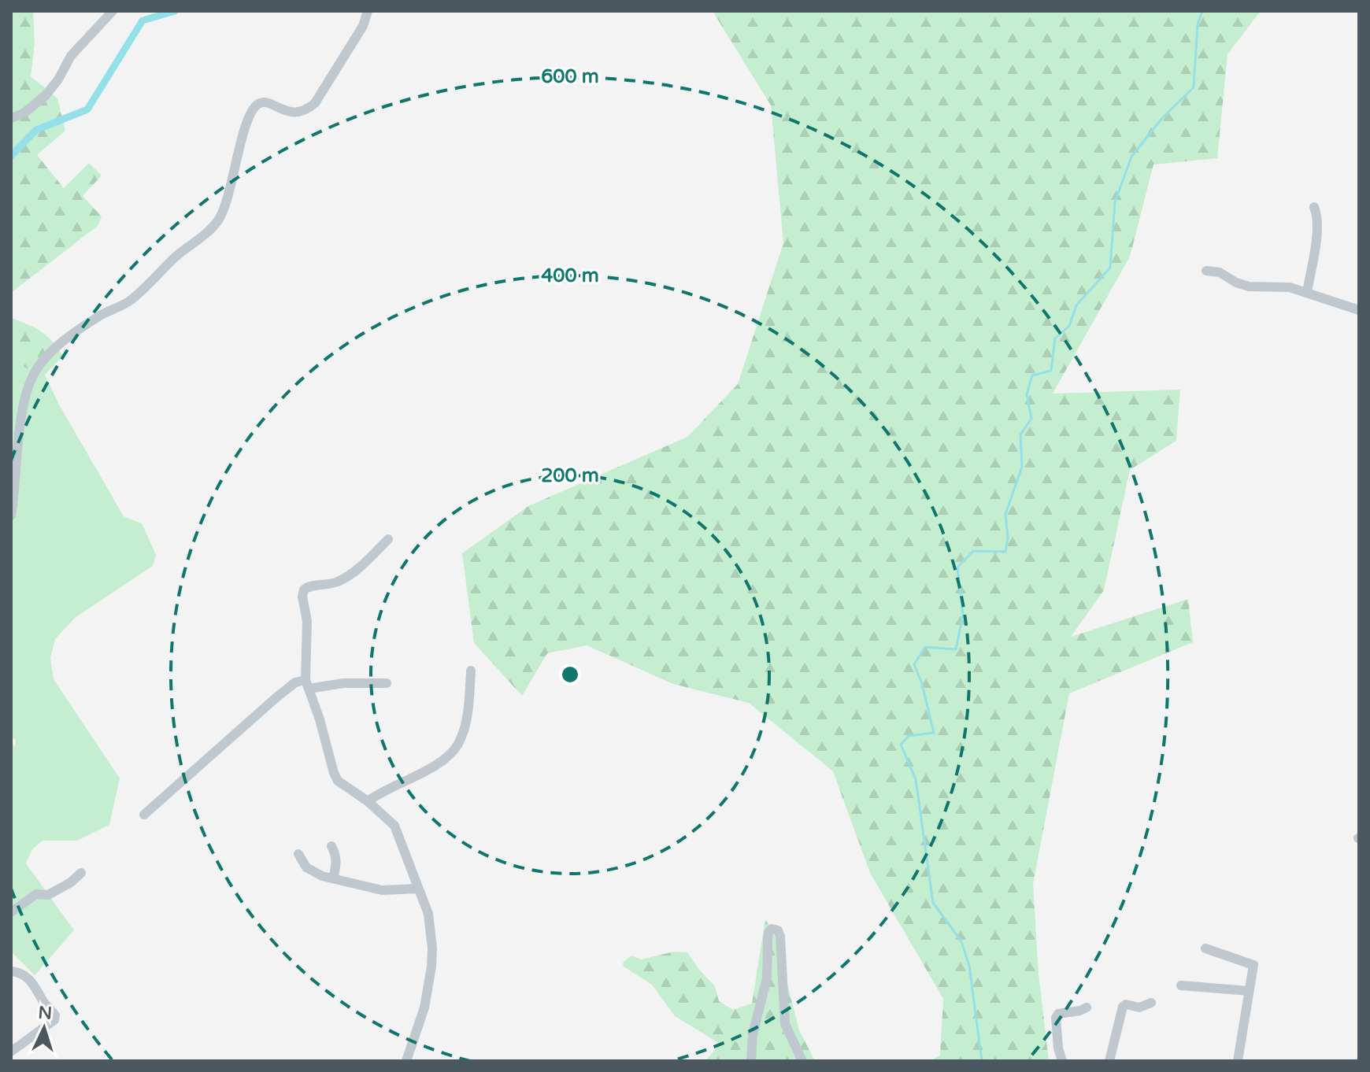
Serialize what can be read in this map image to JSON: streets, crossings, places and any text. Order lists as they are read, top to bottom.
{
  "north": "top",
  "rings": ["600 m", "400 m", "200 m"]
}
